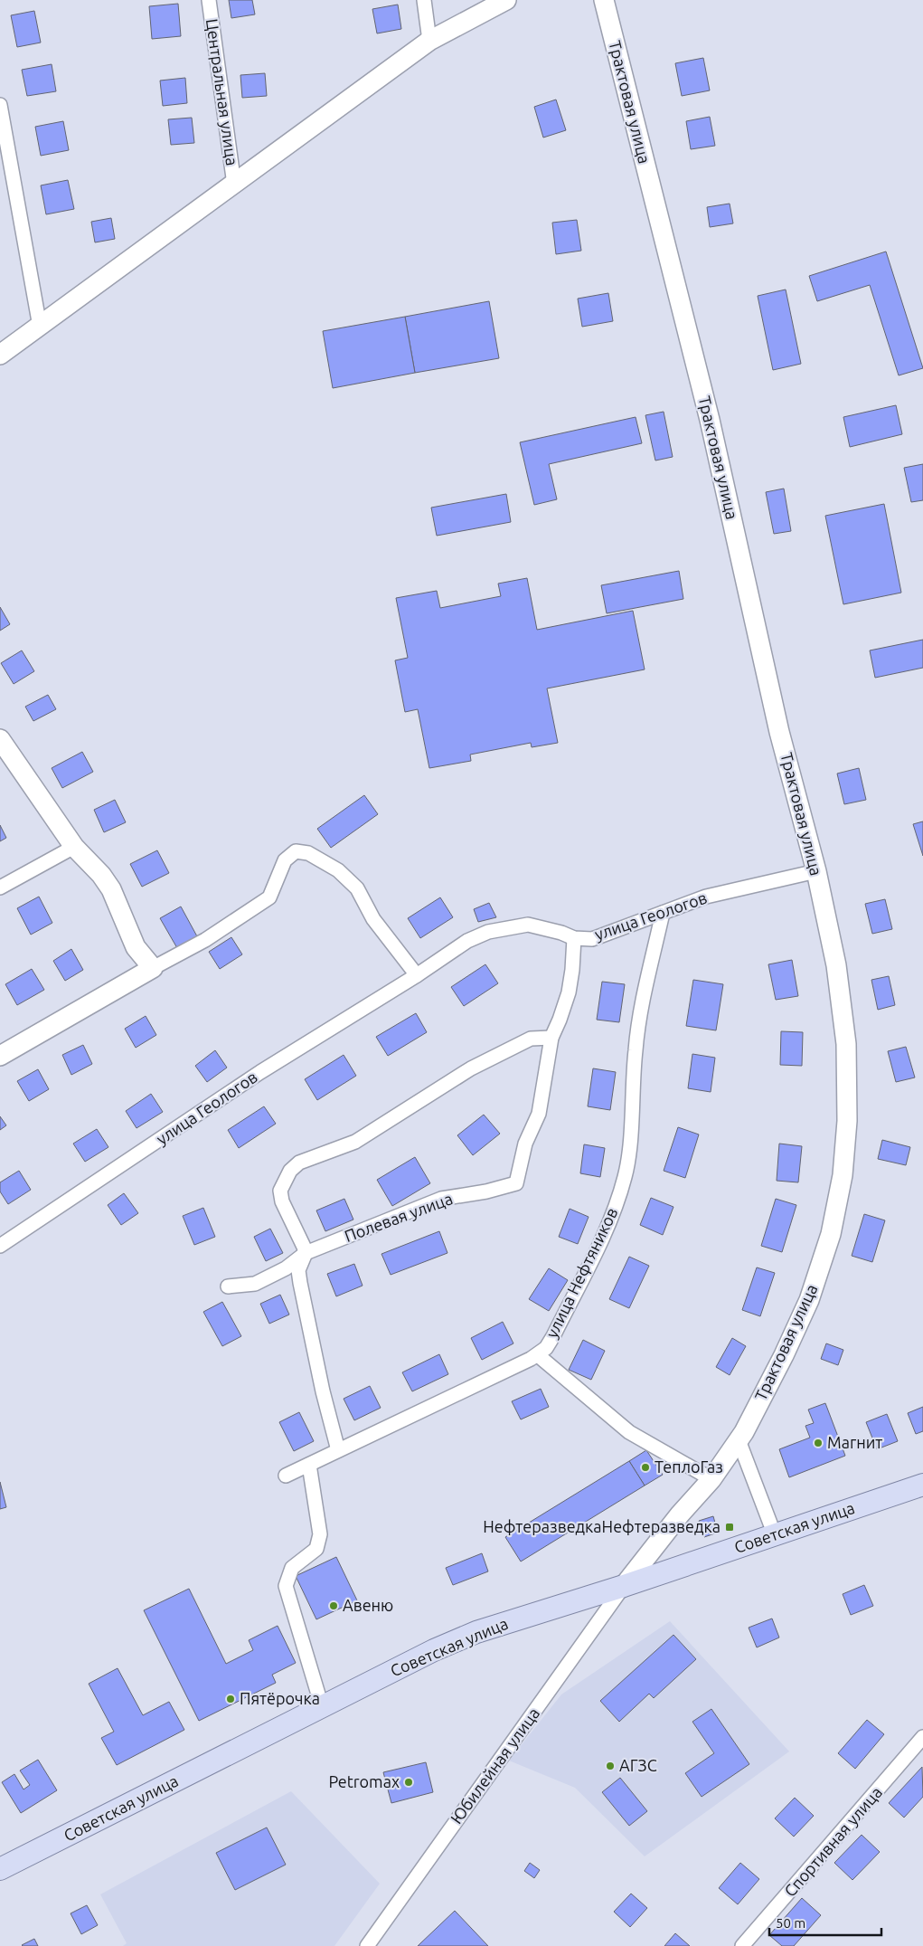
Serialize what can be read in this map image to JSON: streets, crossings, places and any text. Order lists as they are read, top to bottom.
{
  "streets": {
    "main road": ["Советская улица"],
    "street": [
      "Центральная улица",
      "Трактовая улица",
      "улица Геологов",
      "Полевая улица",
      "улица Нефтяников",
      "Юбилейная улица",
      "Спортивная улица"
    ]
  },
  "crossings": [
    ["Трактовая улица", "улица Геологов"],
    ["Трактовая улица", "Советская улица"],
    ["Трактовая улица", "Юбилейная улица"],
    ["улица Геологов", "Полевая улица"],
    ["улица Геологов", "улица Нефтяников"],
    ["Советская улица", "Юбилейная улица"]
  ],
  "places": {
    "other": [
      "Магнит",
      "ТеплоГаз",
      "Авеню",
      "Пятёрочка",
      "АГЗС",
      "Petromax"
    ],
    "transit": ["НефтеразведкаНефтеразведка"]
  },
  "scale_bar": "50 m"
}
